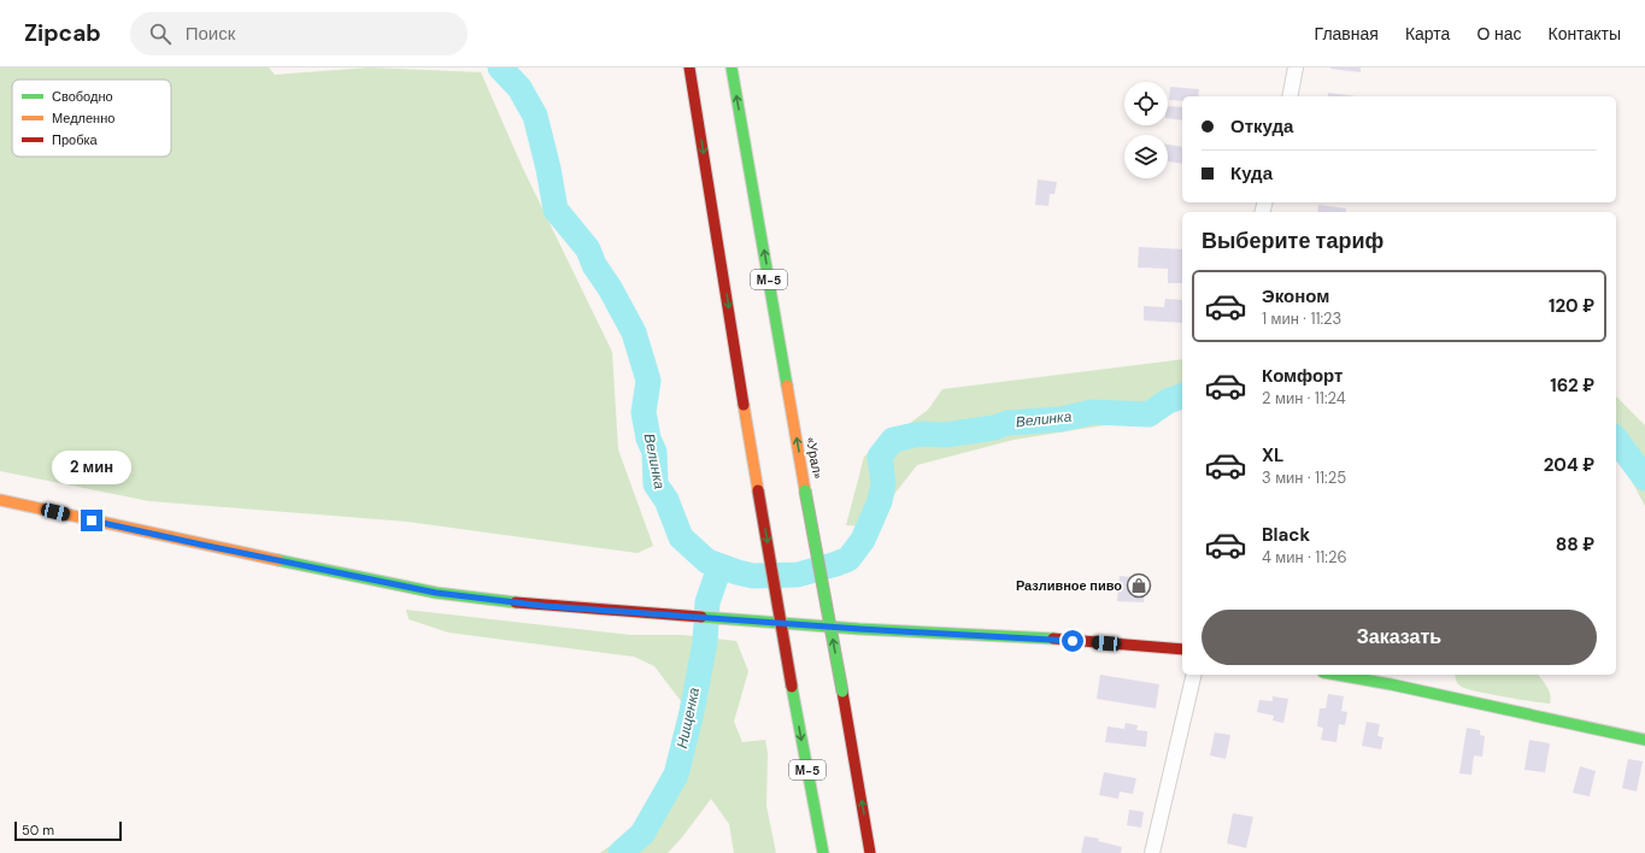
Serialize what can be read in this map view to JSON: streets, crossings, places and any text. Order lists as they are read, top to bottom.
{
  "streets": {
    "main road": ["М-5", "«Урал»"]
  },
  "water": ["Велинка", "Нищенка"],
  "places": {
    "shop": ["Разливное пиво"]
  },
  "legend": ["Свободно", "Медленно", "Пробка"],
  "scale_bar": "50 m",
  "page": {
    "header": "Zipcab",
    "search": "Поиск",
    "nav": [
      "Главная",
      "Карта",
      "О нас",
      "Контакты"
    ],
    "banner": ["Откуда", "Куда"],
    "heading": "Выберите тариф",
    "list": [
      {
        "name": "Эконом",
        "note": "1 мин · 11:23",
        "value": "120 ₽"
      },
      {
        "name": "Комфорт",
        "note": "2 мин · 11:24",
        "value": "162 ₽"
      },
      {
        "name": "XL",
        "note": "3 мин · 11:25",
        "value": "204 ₽"
      },
      {
        "name": "Black",
        "note": "4 мин · 11:26",
        "value": "88 ₽"
      }
    ],
    "bubble": "2 мин",
    "buttons": "Заказать",
    "scale": "50 m"
  }
}
